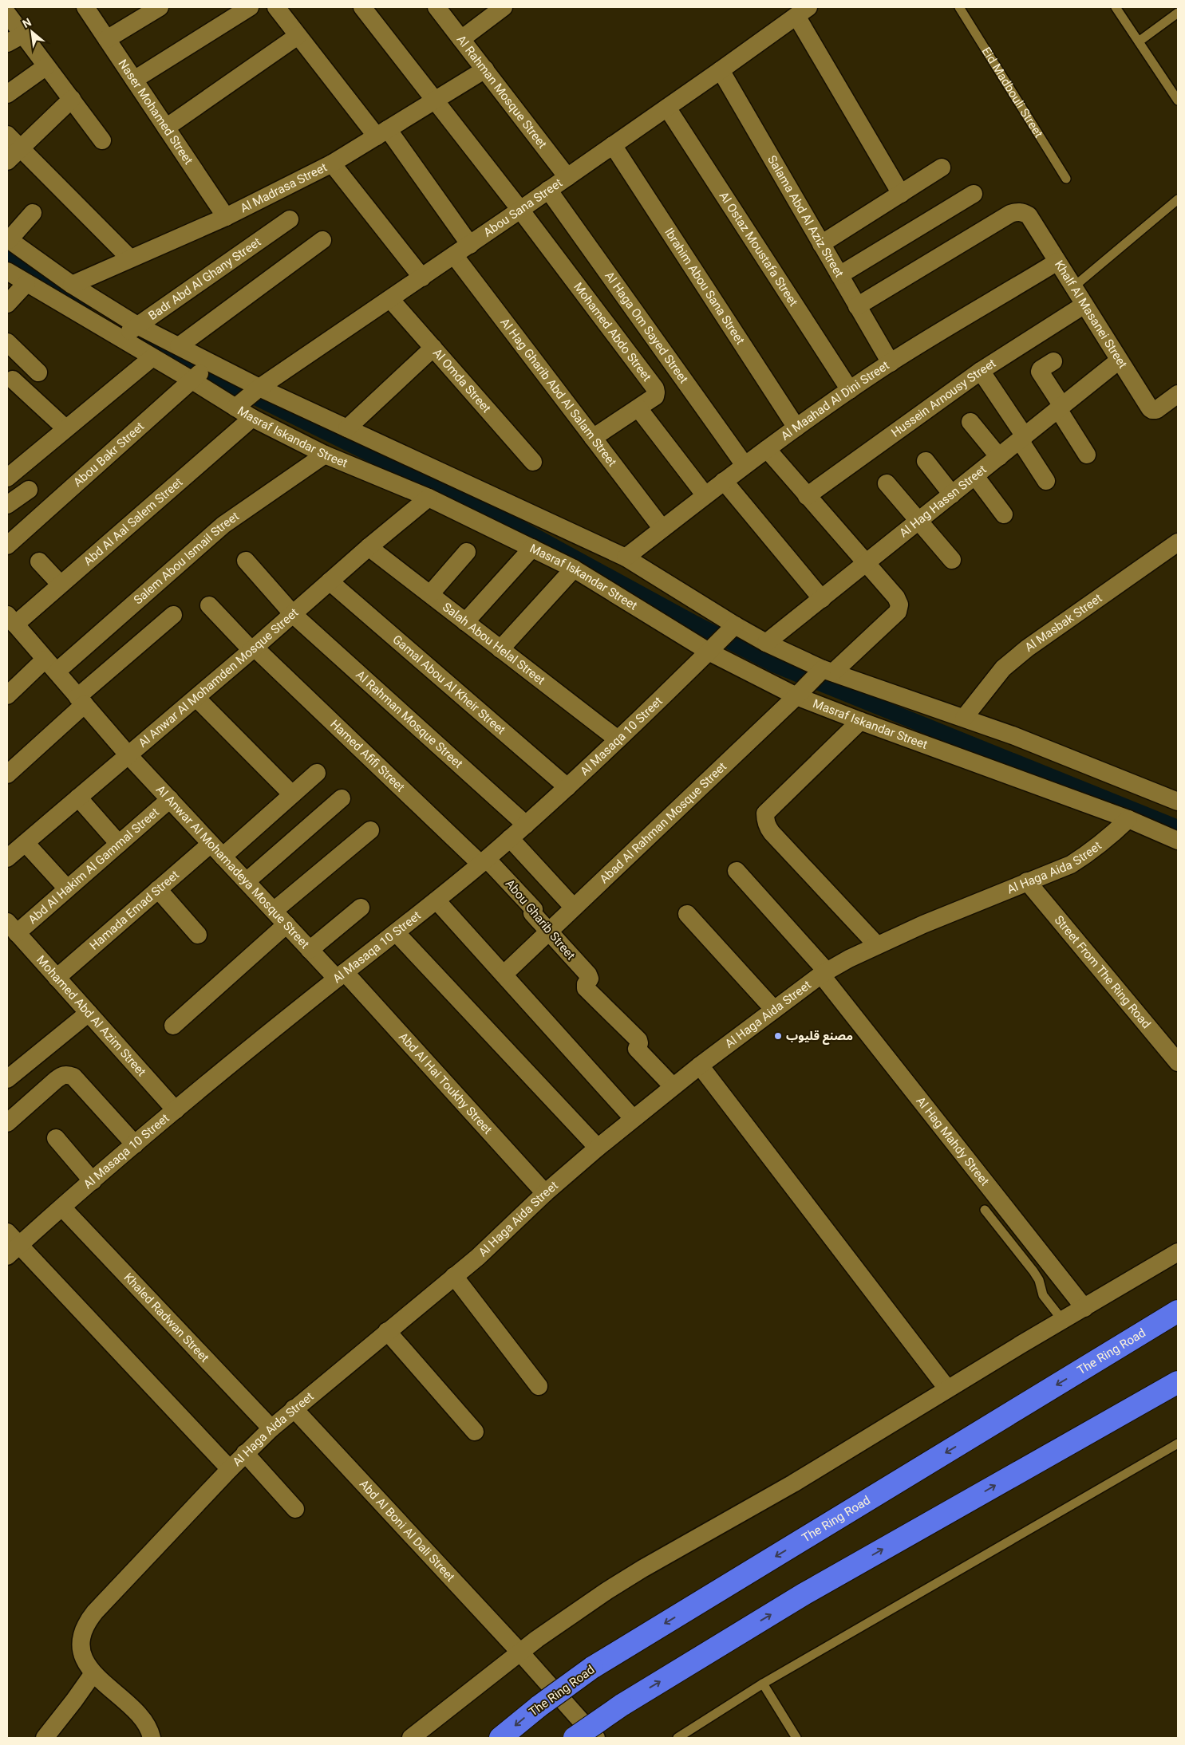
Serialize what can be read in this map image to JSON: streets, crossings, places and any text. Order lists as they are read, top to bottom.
{
  "streets": {
    "highway": ["The Ring Road"],
    "street": [
      "Al Rahman Mosque Street",
      "Naser Mohamed Street",
      "Al Madrasa Street",
      "Abou Sana Street",
      "Salama Abd Al Aziz Street",
      "Al Ostaz Moustafa Street",
      "Badr Abd Al Ghany Street",
      "Ibrahim Abou Sana Street",
      "Khalf Al Masanei Street",
      "Al Haga Om Sayed Street",
      "Mohamed Abdo Street",
      "Al Omda Street",
      "Al Hag Gharib Abd Al Salam Street",
      "Hussein Arnousy Street",
      "Al Maahad Al Dini Street",
      "Masraf Iskandar Street",
      "Abou Bakr Street",
      "Al Hag Hassn Street",
      "Abd Al Aal Salem Street",
      "Salem Abou Ismail Street",
      "Al Masbak Street",
      "Salah Abou Helal Street",
      "Al Anwar Al Mohamden Mosque Street",
      "Gamal Abou Al Kheir Street",
      "Al Masaqa 10 Street",
      "Hamed Afifi Street",
      "Abad Al Rahman Mosque Street",
      "Abd Al Hakim Al Gammal Street",
      "Al Haga Aida Street",
      "Al Anwar Al Mohamadeya Mosque Street",
      "Hamada Emad Street",
      "Abou Gharib Street",
      "Street From The Ring Road",
      "Mohamed Abd Al Azim Street",
      "Abd Al Hai Toukhy Street",
      "Al Hag Mahdy Street",
      "Khaled Radwan Street",
      "Abd Al Boni Al Dali Street"
    ],
    "lane": ["Eid Madbouli Street"]
  },
  "crossings": [
    ["Al Rahman Mosque Street", "Al Madrasa Street"],
    ["Al Rahman Mosque Street", "Abou Sana Street"],
    ["Al Rahman Mosque Street", "Al Anwar Al Mohamden Mosque Street"],
    ["Al Rahman Mosque Street", "Al Masaqa 10 Street"],
    ["Naser Mohamed Street", "Al Madrasa Street"],
    ["Abou Sana Street", "Salama Abd Al Aziz Street"],
    ["Abou Sana Street", "Al Ostaz Moustafa Street"],
    ["Abou Sana Street", "Ibrahim Abou Sana Street"],
    ["Abou Sana Street", "Al Haga Om Sayed Street"],
    ["Abou Sana Street", "Mohamed Abdo Street"],
    ["Abou Sana Street", "Al Omda Street"],
    ["Abou Sana Street", "Al Hag Gharib Abd Al Salam Street"],
    ["Abou Sana Street", "Masraf Iskandar Street"],
    ["Salama Abd Al Aziz Street", "Khalf Al Masanei Street"],
    ["Salama Abd Al Aziz Street", "Al Maahad Al Dini Street"],
    ["Al Ostaz Moustafa Street", "Al Maahad Al Dini Street"],
    ["Badr Abd Al Ghany Street", "Masraf Iskandar Street"],
    ["Ibrahim Abou Sana Street", "Al Maahad Al Dini Street"],
    ["Khalf Al Masanei Street", "Hussein Arnousy Street"],
    ["Khalf Al Masanei Street", "Al Maahad Al Dini Street"],
    ["Khalf Al Masanei Street", "Al Hag Hassn Street"],
    ["Al Haga Om Sayed Street", "Al Maahad Al Dini Street"],
    ["Mohamed Abdo Street", "Al Hag Gharib Abd Al Salam Street"],
    ["Al Hag Gharib Abd Al Salam Street", "Al Maahad Al Dini Street"],
    ["Masraf Iskandar Street", "Abou Bakr Street"],
    ["Masraf Iskandar Street", "Abd Al Aal Salem Street"],
    ["Masraf Iskandar Street", "Salem Abou Ismail Street"],
    ["Masraf Iskandar Street", "Al Anwar Al Mohamden Mosque Street"],
    ["Masraf Iskandar Street", "Al Masaqa 10 Street"],
    ["Masraf Iskandar Street", "Abad Al Rahman Mosque Street"],
    ["Masraf Iskandar Street", "Al Haga Aida Street"],
    ["Al Hag Hassn Street", "Abad Al Rahman Mosque Street"],
    ["Abd Al Aal Salem Street", "Al Anwar Al Mohamadeya Mosque Street"],
    ["Salem Abou Ismail Street", "Al Anwar Al Mohamadeya Mosque Street"],
    ["Salah Abou Helal Street", "Al Anwar Al Mohamden Mosque Street"],
    ["Salah Abou Helal Street", "Al Masaqa 10 Street"],
    ["Al Anwar Al Mohamden Mosque Street", "Gamal Abou Al Kheir Street"],
    ["Al Anwar Al Mohamden Mosque Street", "Hamed Afifi Street"],
    ["Al Anwar Al Mohamden Mosque Street", "Al Anwar Al Mohamadeya Mosque Street"],
    ["Gamal Abou Al Kheir Street", "Al Masaqa 10 Street"],
    ["Al Masaqa 10 Street", "Hamed Afifi Street"],
    ["Al Masaqa 10 Street", "Al Anwar Al Mohamadeya Mosque Street"],
    ["Al Masaqa 10 Street", "Abou Gharib Street"],
    ["Al Masaqa 10 Street", "Mohamed Abd Al Azim Street"],
    ["Al Masaqa 10 Street", "Abd Al Hai Toukhy Street"],
    ["Al Masaqa 10 Street", "Khaled Radwan Street"],
    ["Hamed Afifi Street", "Abou Gharib Street"],
    ["Abad Al Rahman Mosque Street", "Abou Gharib Street"],
    ["Abd Al Hakim Al Gammal Street", "Al Anwar Al Mohamadeya Mosque Street"],
    ["Abd Al Hakim Al Gammal Street", "Mohamed Abd Al Azim Street"],
    ["Al Haga Aida Street", "Abou Gharib Street"],
    ["Al Haga Aida Street", "Street From The Ring Road"],
    ["Al Haga Aida Street", "Abd Al Hai Toukhy Street"],
    ["Al Haga Aida Street", "Al Hag Mahdy Street"],
    ["Al Haga Aida Street", "Khaled Radwan Street"],
    ["Al Haga Aida Street", "Abd Al Boni Al Dali Street"],
    ["Al Anwar Al Mohamadeya Mosque Street", "Hamada Emad Street"],
    ["Al Anwar Al Mohamadeya Mosque Street", "Abd Al Hai Toukhy Street"],
    ["Hamada Emad Street", "Mohamed Abd Al Azim Street"]
  ],
  "places": ["مصنع قليوب"],
  "north": "top left"
}
